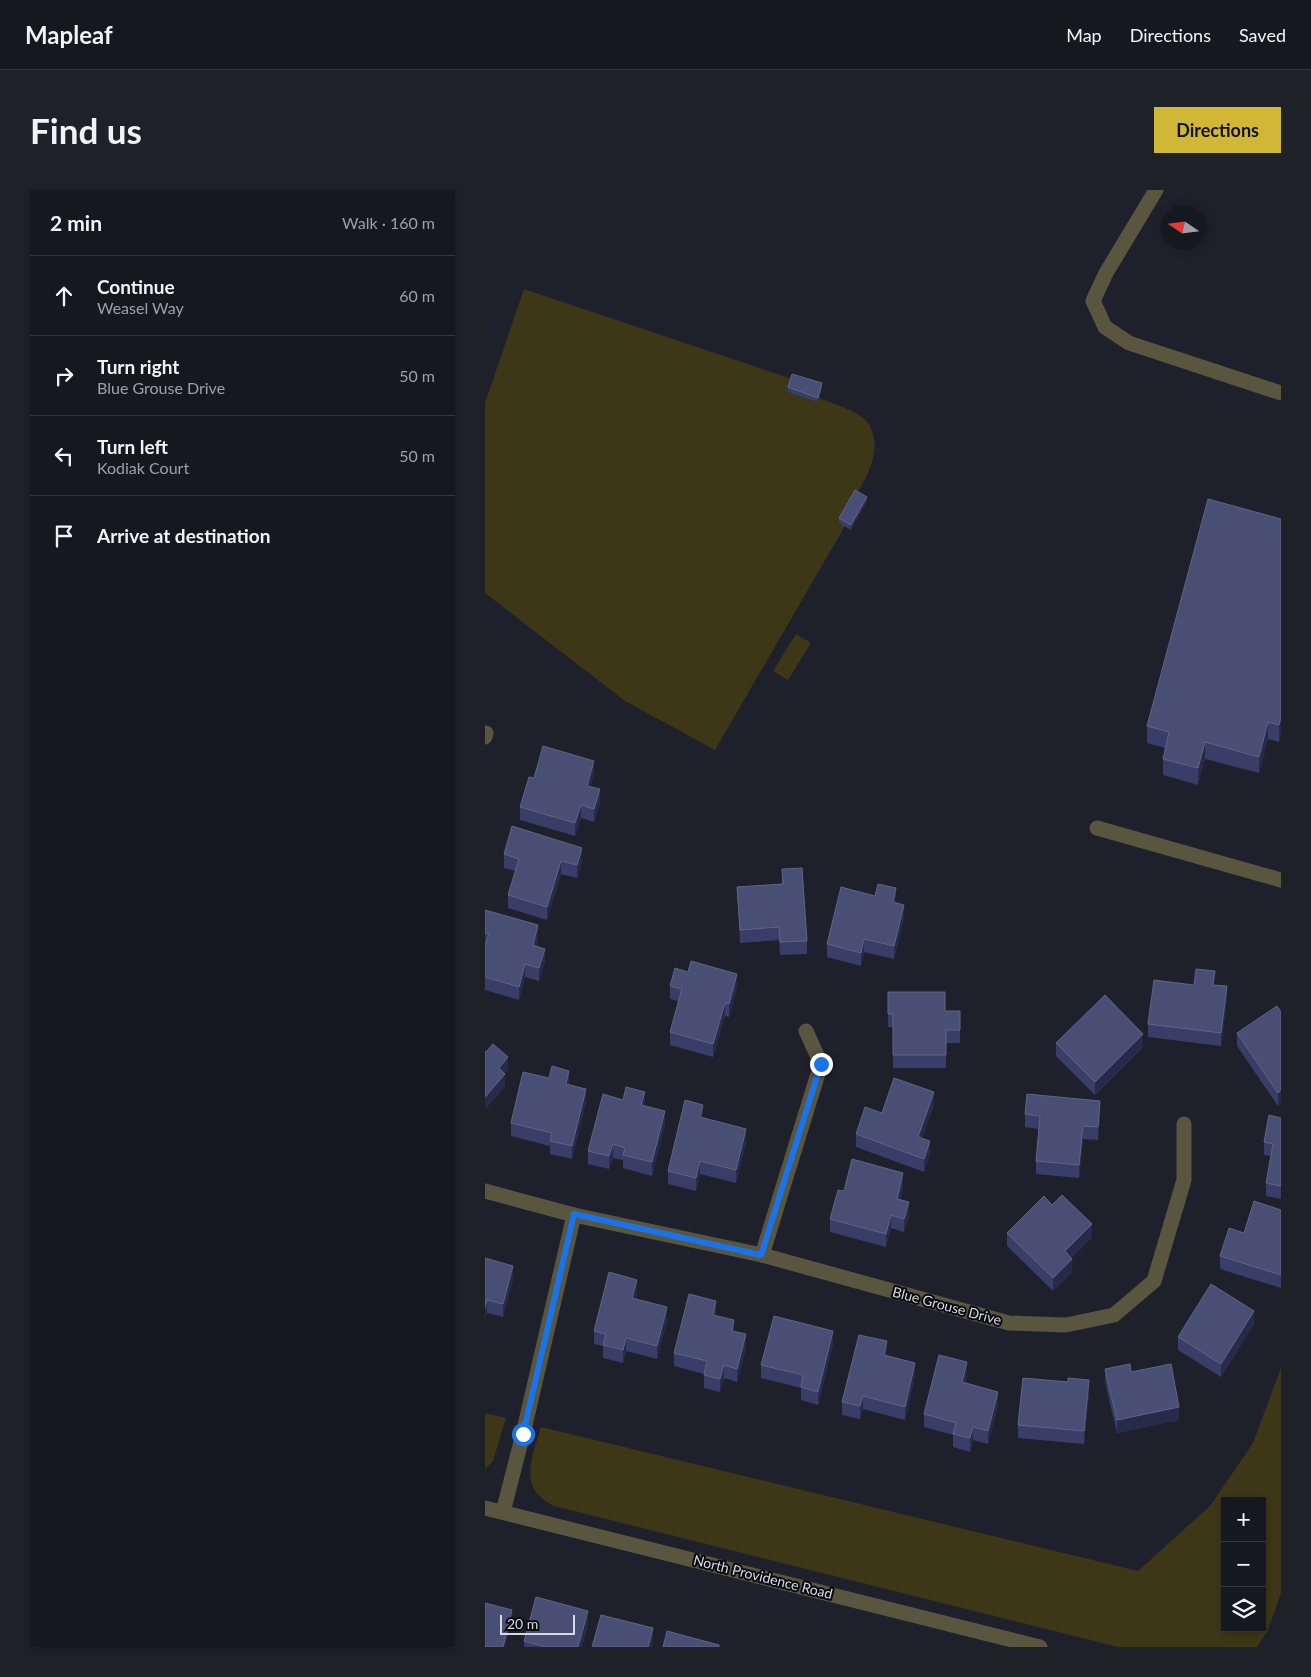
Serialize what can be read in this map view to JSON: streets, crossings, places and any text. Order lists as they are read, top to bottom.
{
  "streets": {
    "street": ["Blue Grouse Drive", "North Providence Road"]
  },
  "scale_bar": "20 m",
  "north": "left",
  "page": {
    "header": "Mapleaf",
    "nav": ["Map", "Directions", "Saved"],
    "buttons": "Directions",
    "title": "Find us",
    "heading": ["2 min", "Walk · 160 m"],
    "list": [
      ["Continue", "Weasel Way", "60 m"],
      ["Turn right", "Blue Grouse Drive", "50 m"],
      ["Turn left", "Kodiak Court", "50 m"],
      "Arrive at destination"
    ],
    "map_buttons": ["+", "−"],
    "scale": "20 m"
  }
}
